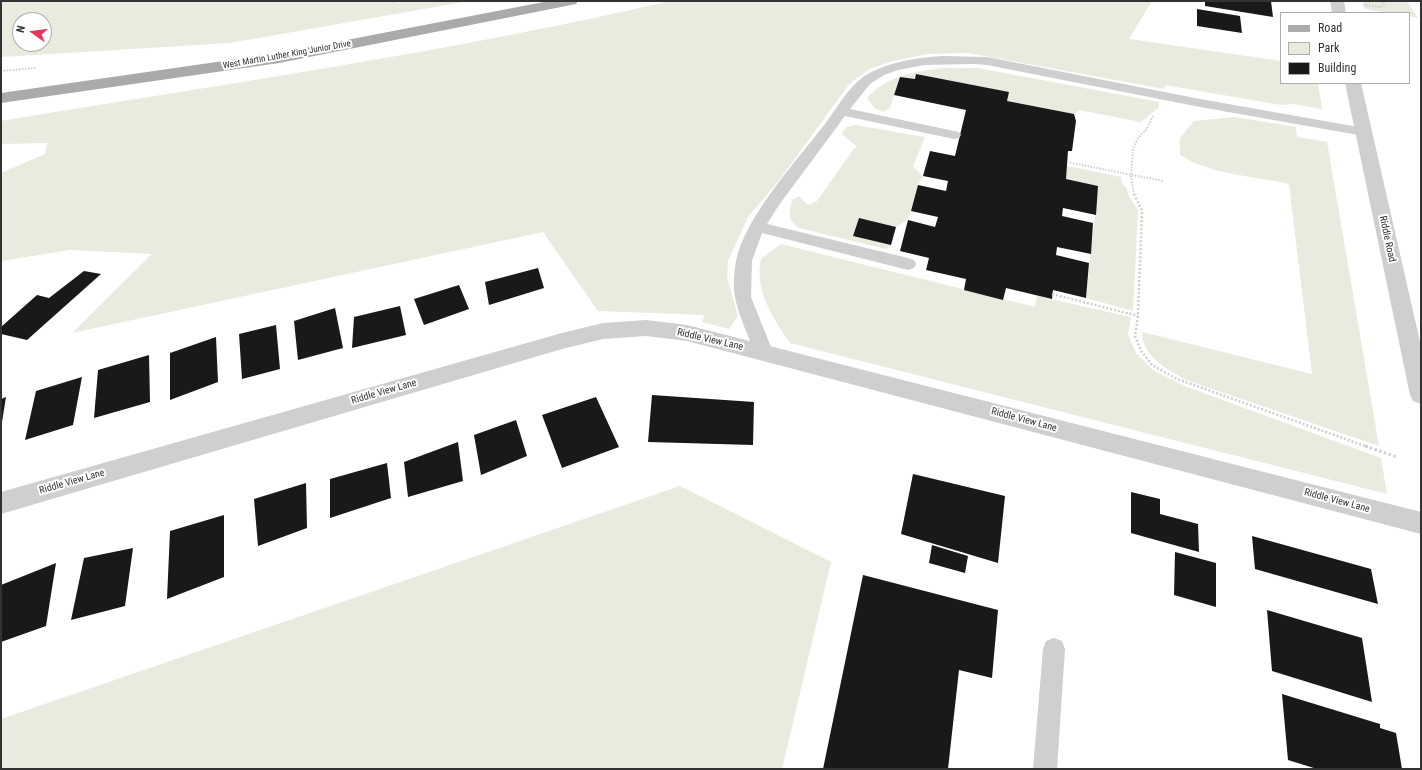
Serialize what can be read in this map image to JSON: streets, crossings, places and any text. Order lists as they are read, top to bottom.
{
  "streets": {
    "main road": ["West Martin Luther King Junior Drive"],
    "street": ["Riddle Road", "Riddle View Lane"]
  },
  "legend": ["Road", "Park", "Building"],
  "north": "left"
}
